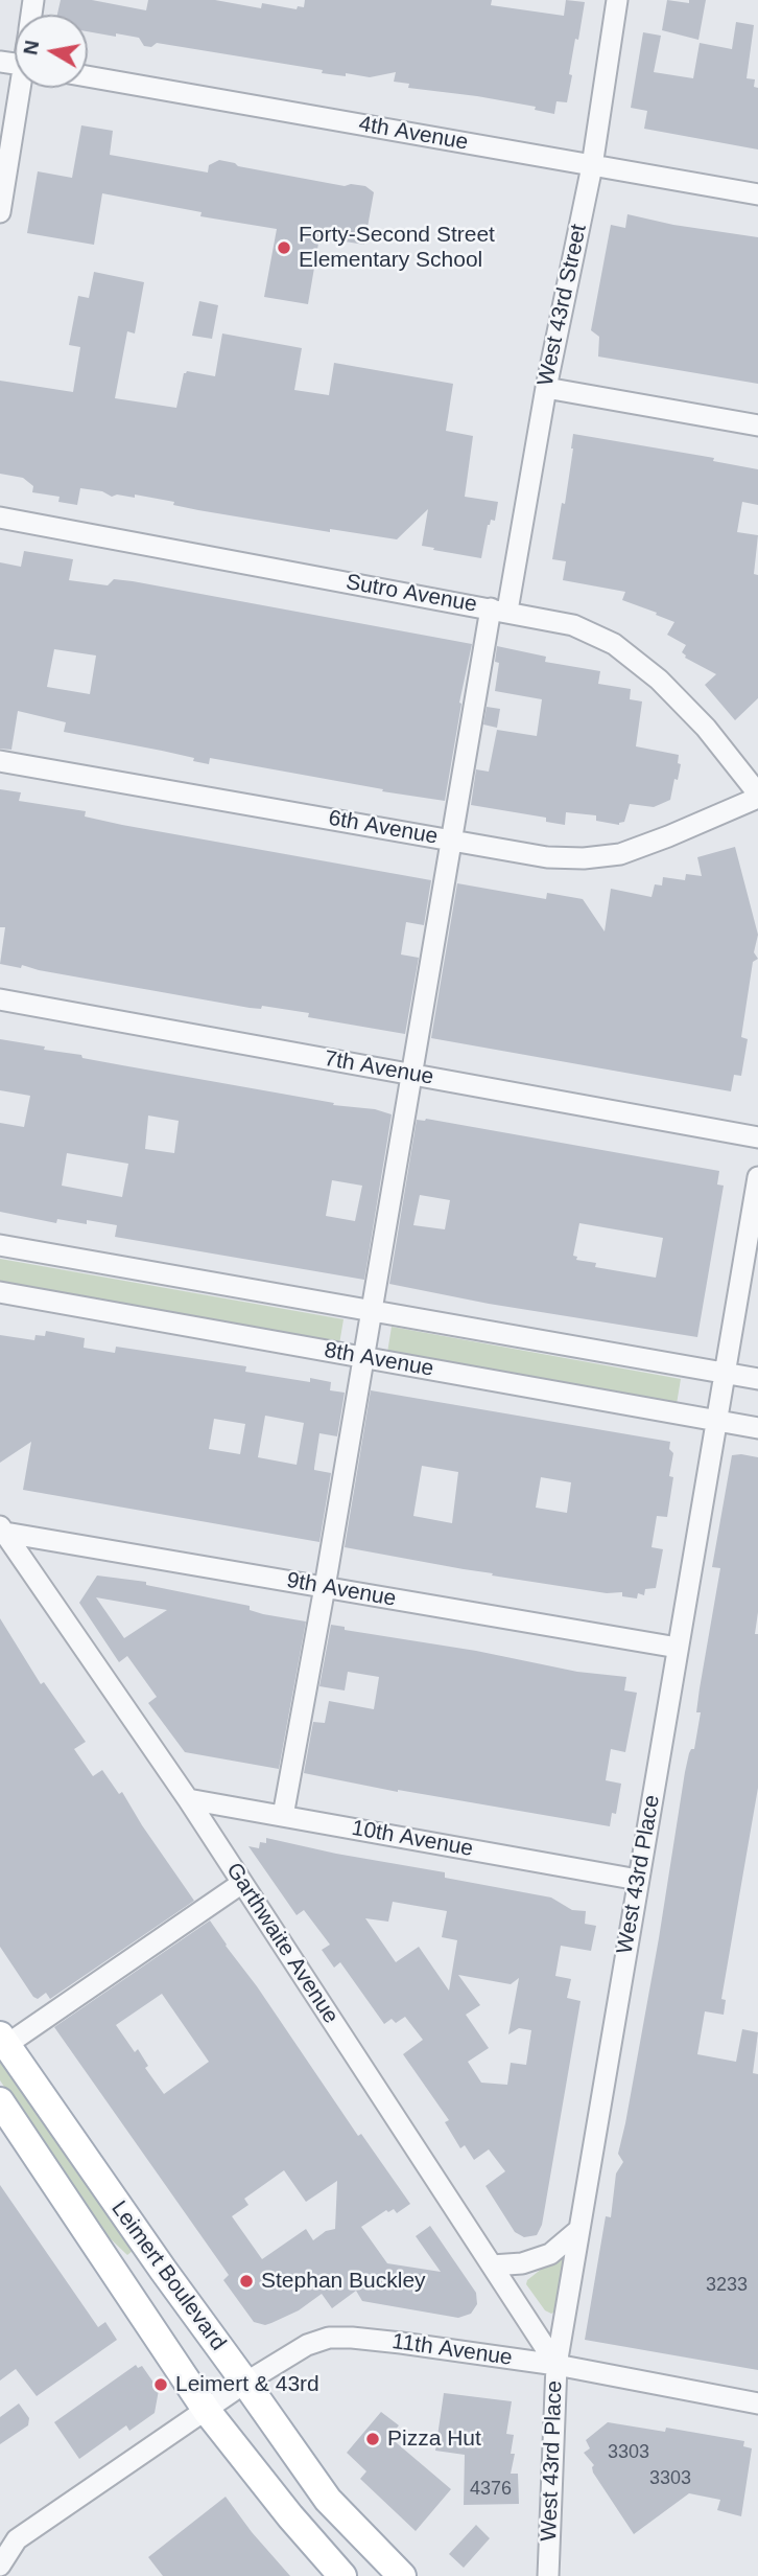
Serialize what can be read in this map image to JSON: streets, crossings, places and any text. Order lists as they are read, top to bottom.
{
  "streets": {
    "main road": ["Leimert Boulevard"],
    "street": [
      "4th Avenue",
      "West 43rd Street",
      "Sutro Avenue",
      "6th Avenue",
      "7th Avenue",
      "8th Avenue",
      "9th Avenue",
      "10th Avenue",
      "West 43rd Place",
      "Garthwaite Avenue",
      "11th Avenue"
    ]
  },
  "crossings": [
    ["4th Avenue", "West 43rd Street"],
    ["West 43rd Street", "Sutro Avenue"],
    ["West 43rd Street", "6th Avenue"],
    ["West 43rd Street", "7th Avenue"],
    ["West 43rd Street", "8th Avenue"],
    ["West 43rd Street", "9th Avenue"],
    ["West 43rd Street", "10th Avenue"],
    ["Sutro Avenue", "6th Avenue"],
    ["8th Avenue", "West 43rd Place"],
    ["9th Avenue", "West 43rd Place"],
    ["9th Avenue", "Garthwaite Avenue"],
    ["10th Avenue", "West 43rd Place"],
    ["10th Avenue", "Garthwaite Avenue"],
    ["West 43rd Place", "Garthwaite Avenue"],
    ["West 43rd Place", "11th Avenue"],
    ["Garthwaite Avenue", "11th Avenue"],
    ["Leimert Boulevard", "11th Avenue"]
  ],
  "places": [
    "Forty-Second Street Elementary School",
    "Stephan Buckley",
    "Leimert & 43rd",
    "Pizza Hut"
  ],
  "house_numbers": [
    "3233",
    "3303",
    "3303",
    "4376"
  ],
  "north": "left"
}
